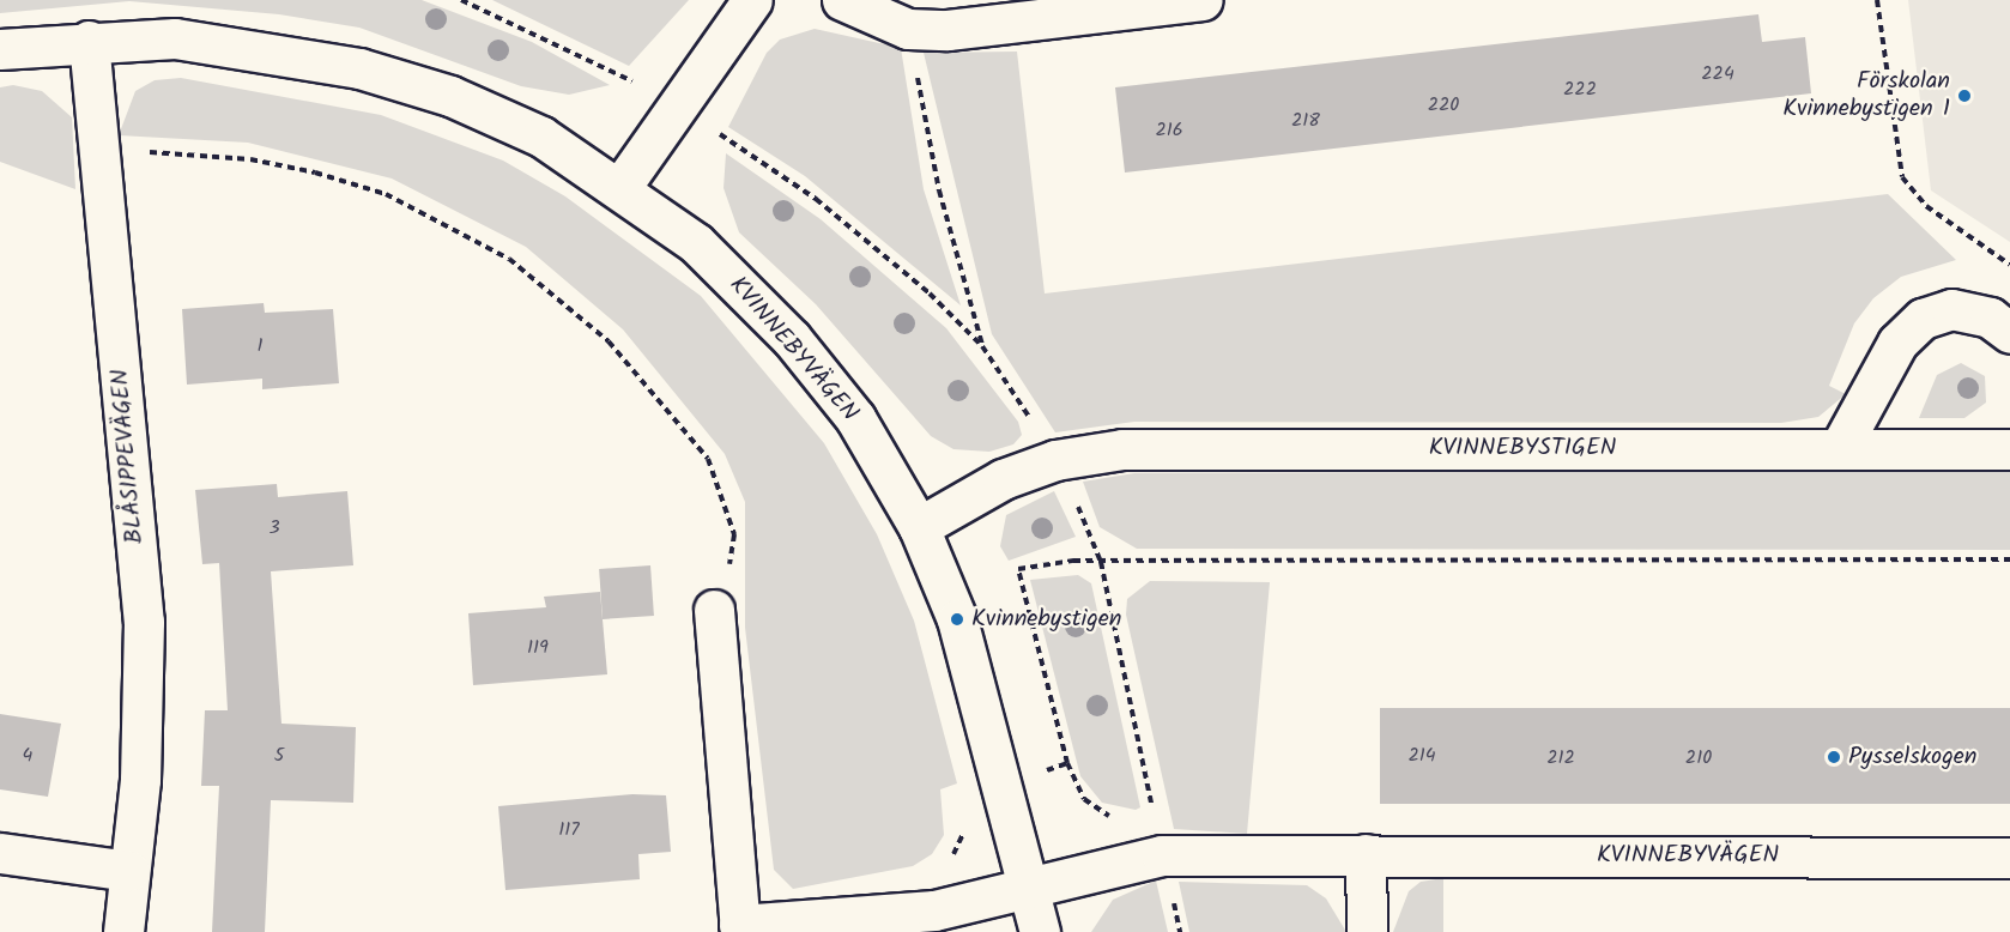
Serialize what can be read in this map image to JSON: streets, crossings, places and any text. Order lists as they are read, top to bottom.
{
  "streets": {
    "street": ["KVINNEBYVÄGEN", "KVINNEBYSTIGEN", "BLÅSIPPEVÄGEN"]
  },
  "crossings": [
    ["KVINNEBYVÄGEN", "KVINNEBYSTIGEN"],
    ["KVINNEBYVÄGEN", "BLÅSIPPEVÄGEN"]
  ],
  "places": ["Förskolan Kvinnebystigen 1", "Kvinnebystigen", "Pysselskogen"],
  "house_numbers": [
    "224",
    "222",
    "220",
    "218",
    "216",
    "1",
    "3",
    "119",
    "4",
    "5",
    "214",
    "212",
    "210",
    "117"
  ]
}
